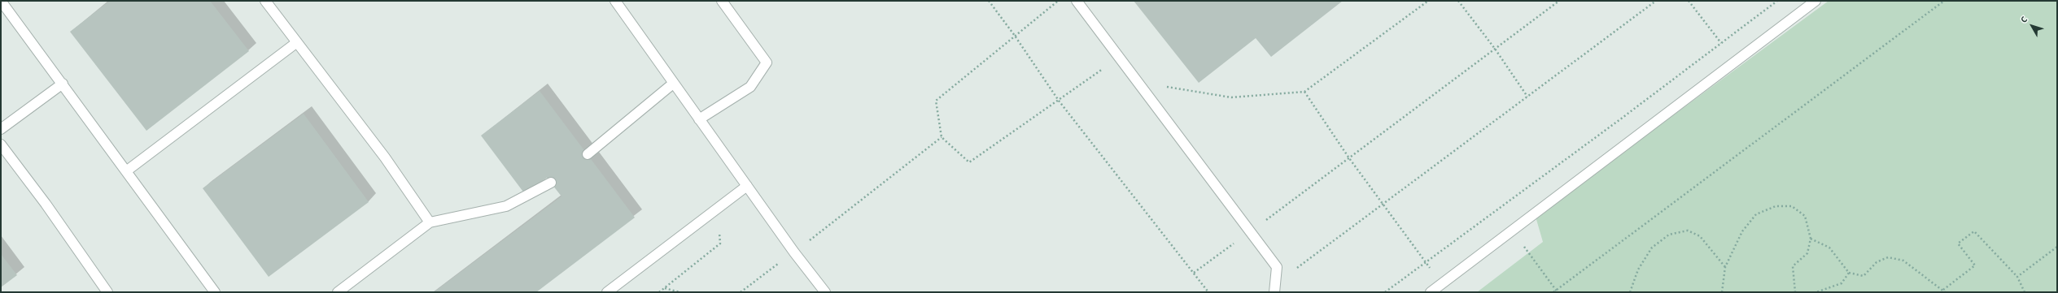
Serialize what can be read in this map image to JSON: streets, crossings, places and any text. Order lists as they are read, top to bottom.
{
  "north": "top left"
}
